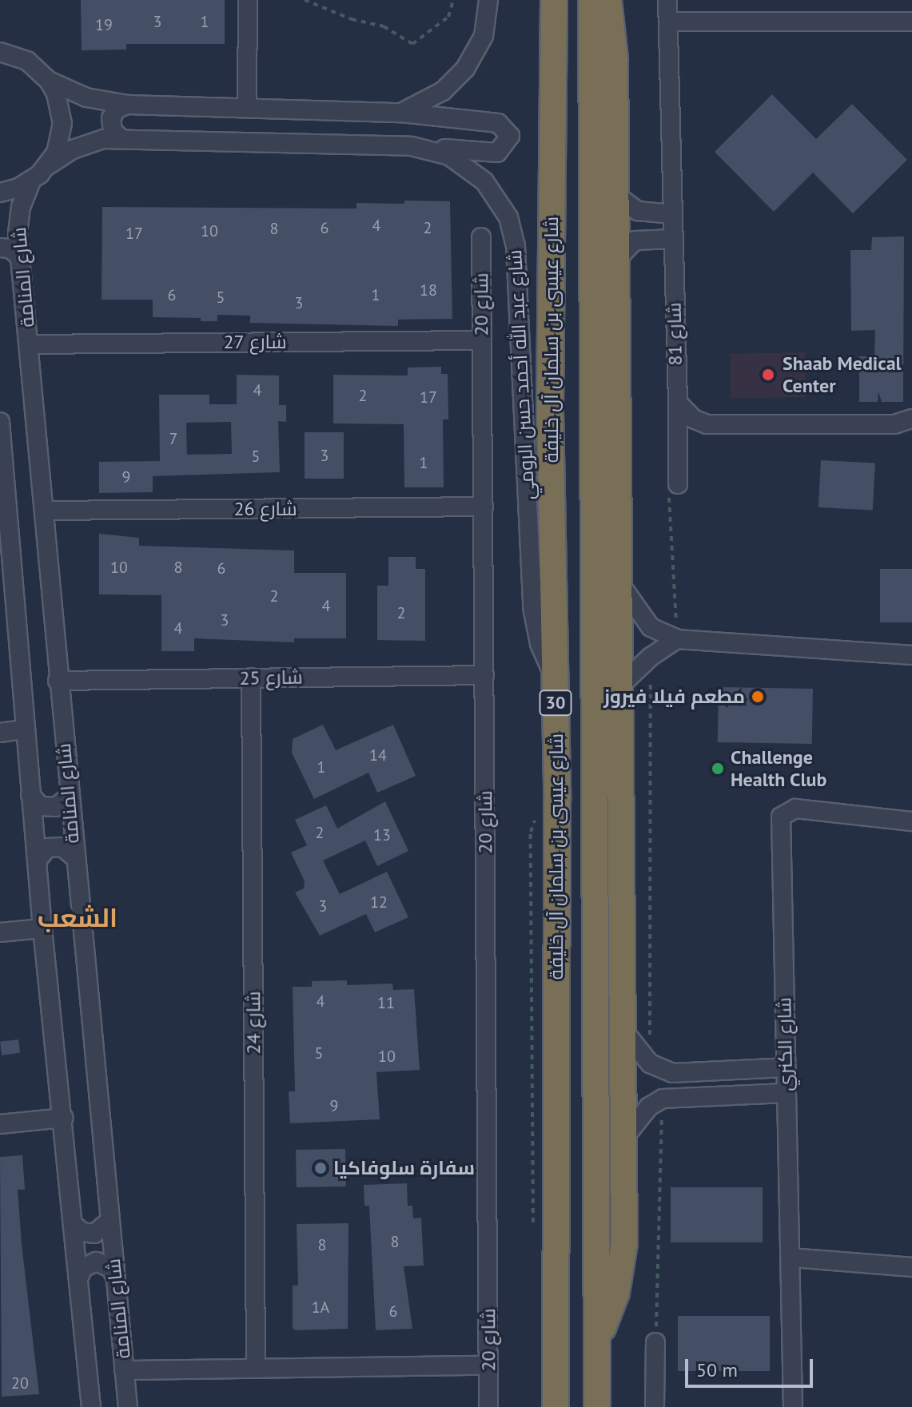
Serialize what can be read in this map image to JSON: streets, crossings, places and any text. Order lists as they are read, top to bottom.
{
  "streets": {
    "highway": ["شارع عيسى بن سلمان آل خليفة", "30"],
    "street": [
      "شارع المنامة",
      "شارع 20",
      "شارع 81",
      "شارع 27",
      "شارع عبد الله أحمد حسن الرومي",
      "شارع 26",
      "شارع 25",
      "شارع 24",
      "شارع الكنري"
    ]
  },
  "crossings": [
    ["شارع المنامة", "شارع 27"],
    ["شارع المنامة", "شارع 26"],
    ["شارع المنامة", "شارع 25"],
    ["شارع 20", "شارع 27"],
    ["شارع 20", "شارع 26"],
    ["شارع 20", "شارع 25"],
    ["شارع عيسى بن سلمان آل خليفة", "شارع عبد الله أحمد حسن الرومي"],
    ["شارع 25", "شارع 24"]
  ],
  "districts": ["الشعب"],
  "places": [
    "Shaab Medical Center",
    "مطعم فيلا فيروز",
    "Challenge Health Club",
    "سفارة سلوفاكيا"
  ],
  "house_numbers": [
    "3",
    "1",
    "19",
    "4",
    "6",
    "2",
    "8",
    "10",
    "17",
    "18",
    "6",
    "1",
    "5",
    "3",
    "4",
    "2",
    "17",
    "7",
    "3",
    "5",
    "1",
    "9",
    "10",
    "8",
    "6",
    "2",
    "4",
    "2",
    "3",
    "4",
    "14",
    "1",
    "2",
    "13",
    "12",
    "3",
    "4",
    "11",
    "5",
    "10",
    "9",
    "8",
    "8",
    "1A",
    "6",
    "20"
  ],
  "scale_bar": "50 m"
}
